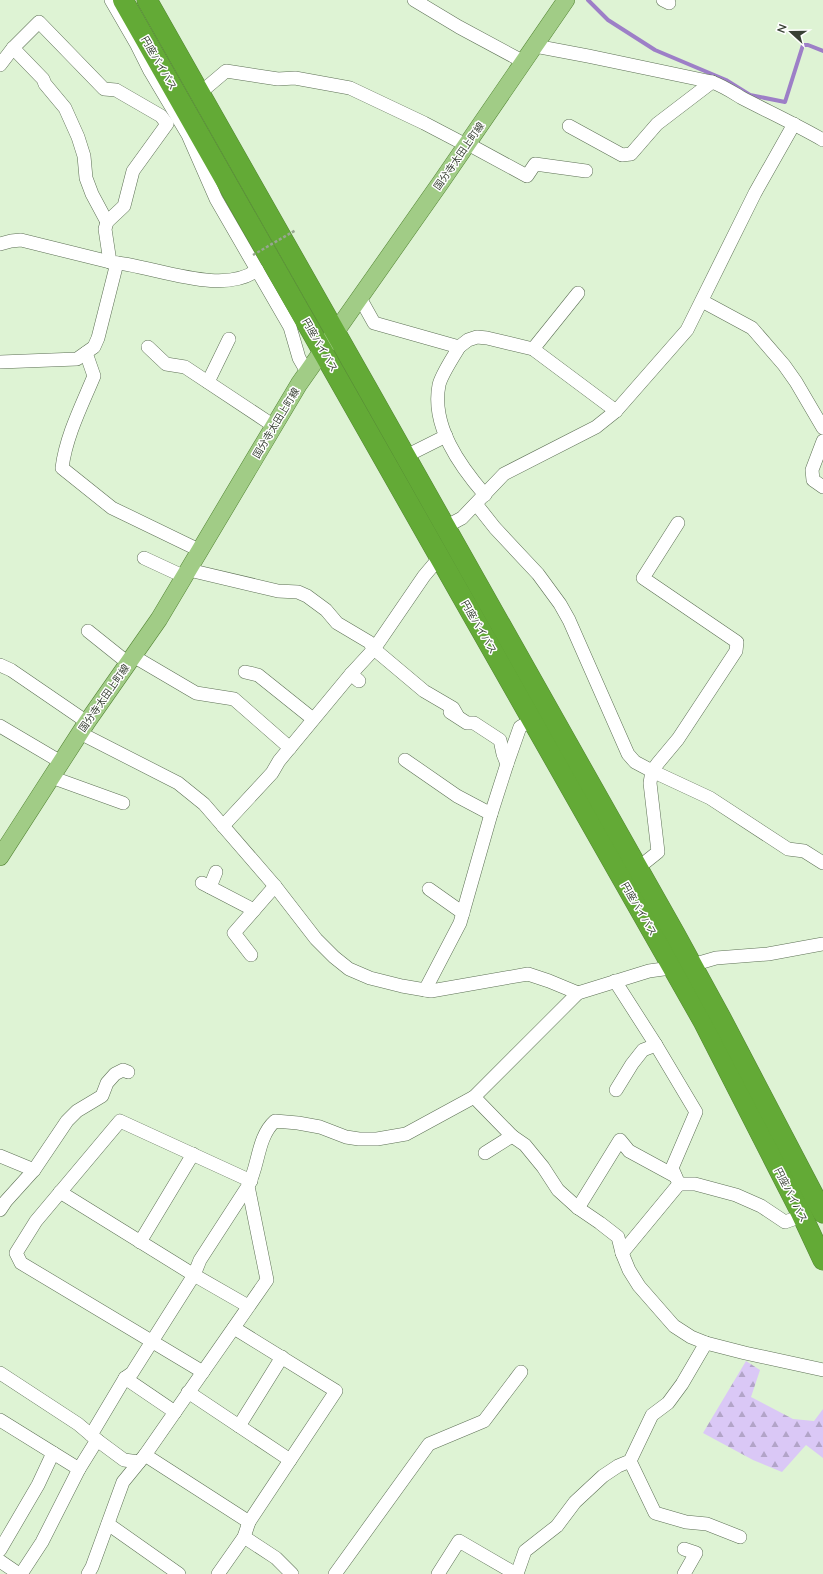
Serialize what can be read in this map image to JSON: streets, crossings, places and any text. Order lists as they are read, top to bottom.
{
  "streets": {
    "highway": ["円座バイパス"],
    "main road": ["国分寺太田上町線"]
  },
  "crossings": [
    ["円座バイパス", "国分寺太田上町線"]
  ],
  "north": "left"
}
